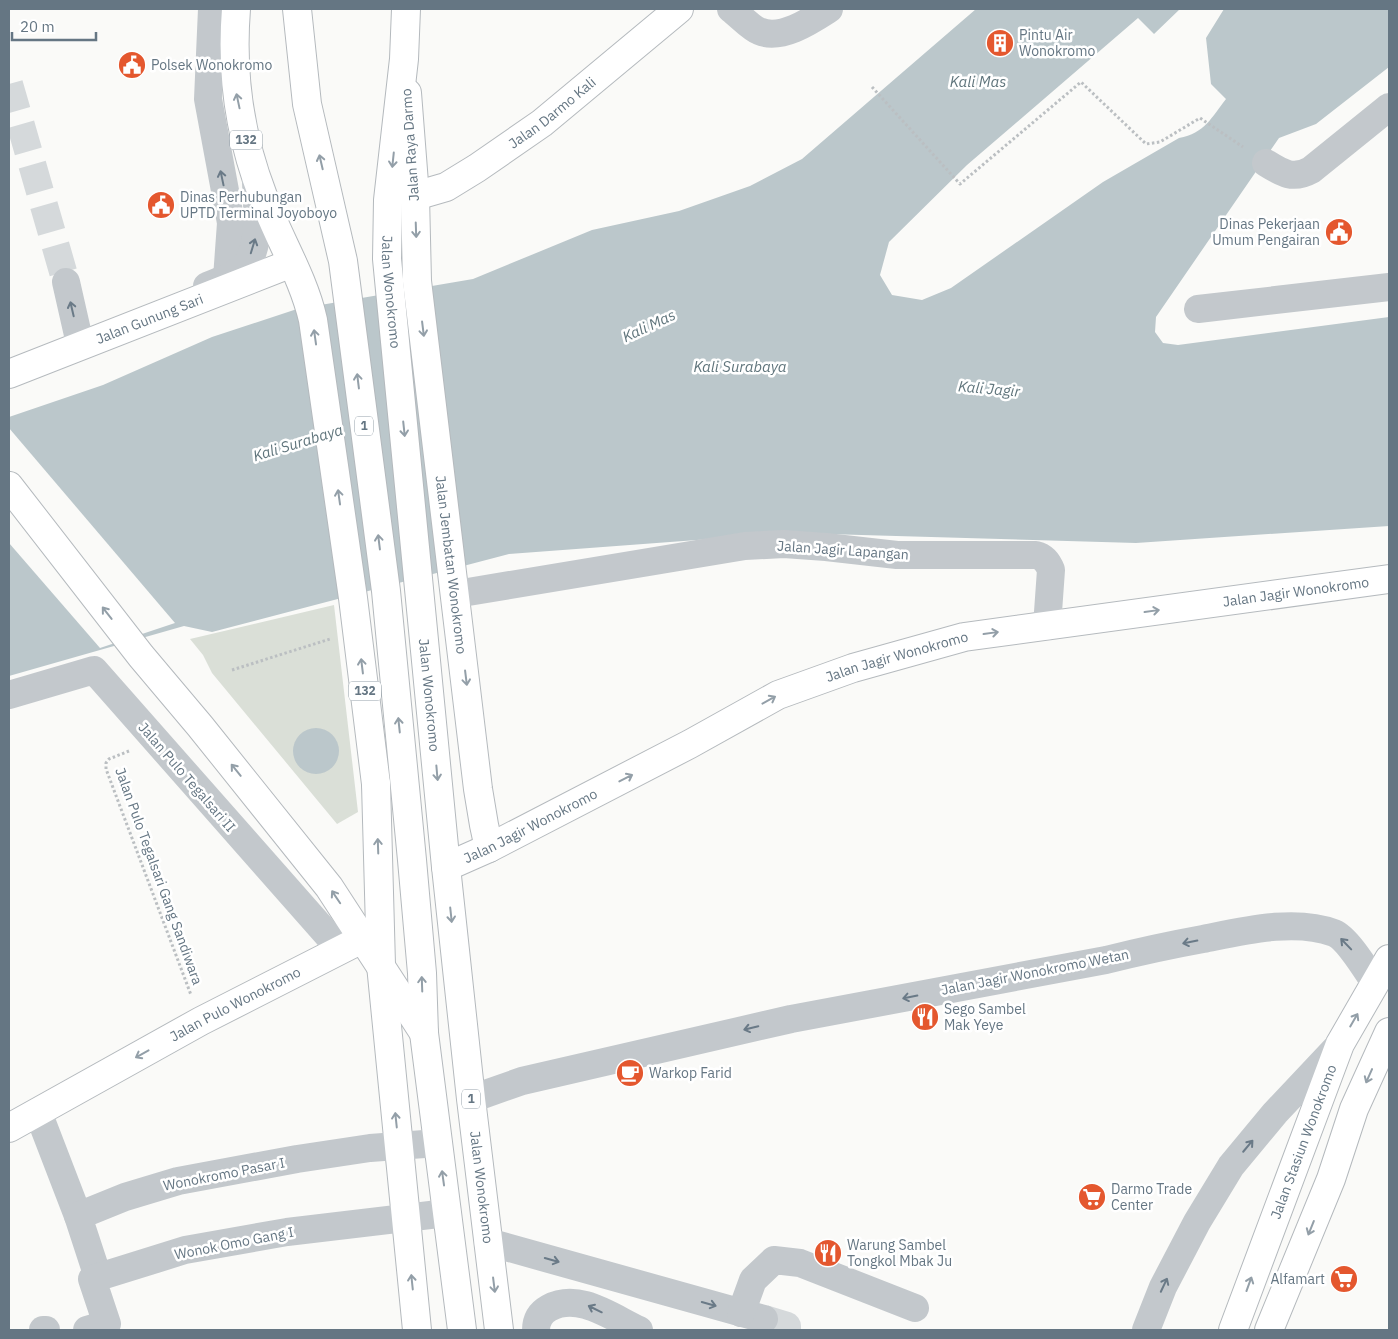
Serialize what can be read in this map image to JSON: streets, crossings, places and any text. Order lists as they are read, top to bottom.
{
  "streets": {
    "main road": [
      "Jalan Darmo Kali",
      "132",
      "Jalan Raya Darmo",
      "Jalan Wonokromo",
      "Jalan Gunung Sari",
      "1",
      "Jalan Jembatan Wonokromo",
      "Jalan Jagir Wonokromo",
      "Jalan Pulo Wonokromo",
      "Jalan Stasiun Wonokromo"
    ],
    "street": [
      "Jalan Jagir Lapangan",
      "Jalan Pulo Tegalsari II",
      "Jalan Jagir Wonokromo Wetan",
      "Wonokromo Pasar I",
      "Wonok Omo Gang I"
    ],
    "path": ["Jalan Pulo Tegalsari Gang Sandiwara"]
  },
  "crossings": [
    ["Jalan Darmo Kali", "Jalan Raya Darmo"],
    ["132", "Jalan Gunung Sari"],
    ["132", "1"],
    ["Jalan Raya Darmo", "Jalan Wonokromo"],
    ["Jalan Raya Darmo", "Jalan Jembatan Wonokromo"],
    ["Jalan Wonokromo", "Jalan Jagir Wonokromo"],
    ["Jalan Wonokromo", "Jalan Jagir Wonokromo Wetan"],
    ["1", "Wonokromo Pasar I"],
    ["1", "Wonok Omo Gang I"],
    ["Jalan Jagir Lapangan", "Jalan Jembatan Wonokromo"],
    ["Jalan Jagir Lapangan", "Jalan Jagir Wonokromo"],
    ["Jalan Jembatan Wonokromo", "Jalan Jagir Wonokromo"],
    ["Jalan Pulo Tegalsari II", "Jalan Pulo Tegalsari Gang Sandiwara"],
    ["Jalan Pulo Tegalsari II", "Jalan Pulo Wonokromo"],
    ["Jalan Pulo Tegalsari Gang Sandiwara", "Jalan Pulo Wonokromo"],
    ["Jalan Jagir Wonokromo Wetan", "Jalan Stasiun Wonokromo"]
  ],
  "one_way": ["Jalan Jagir Wonokromo", "Jalan Jagir Wonokromo Wetan", "Jalan Pulo Wonokromo"],
  "water": ["Kali Mas", "Kali Surabaya", "Kali Jagir"],
  "places": {
    "building": ["Pintu Air Wonokromo"],
    "public building": ["Polsek Wonokromo", "Dinas Perhubungan UPTD Terminal Joyoboyo", "Dinas Pekerjaan Umum Pengairan"],
    "restaurant": ["Sego Sambel Mak Yeye", "Warung Sambel Tongkol Mbak Ju"],
    "cafe": ["Warkop Farid"],
    "supermarket": ["Darmo Trade Center", "Alfamart"]
  },
  "scale_bar": "20 m"
}
